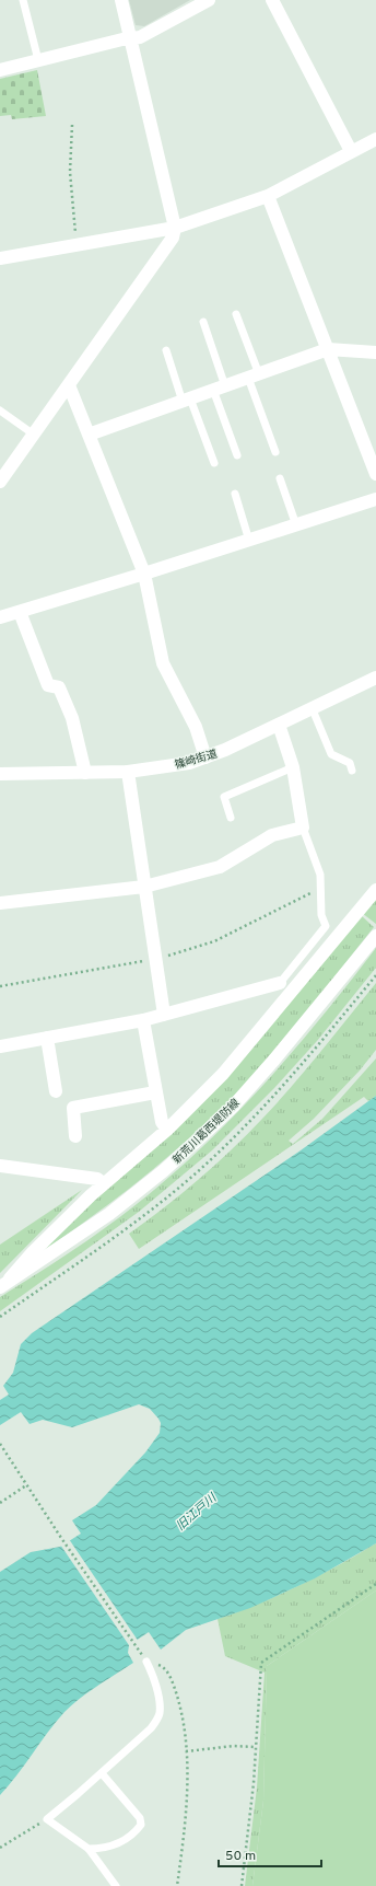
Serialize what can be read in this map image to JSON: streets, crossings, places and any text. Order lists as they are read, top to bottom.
{
  "streets": {
    "street": ["篠崎街道", "新荒川葛西堤防線"]
  },
  "water": ["旧江戸川"],
  "scale_bar": "50 m"
}
